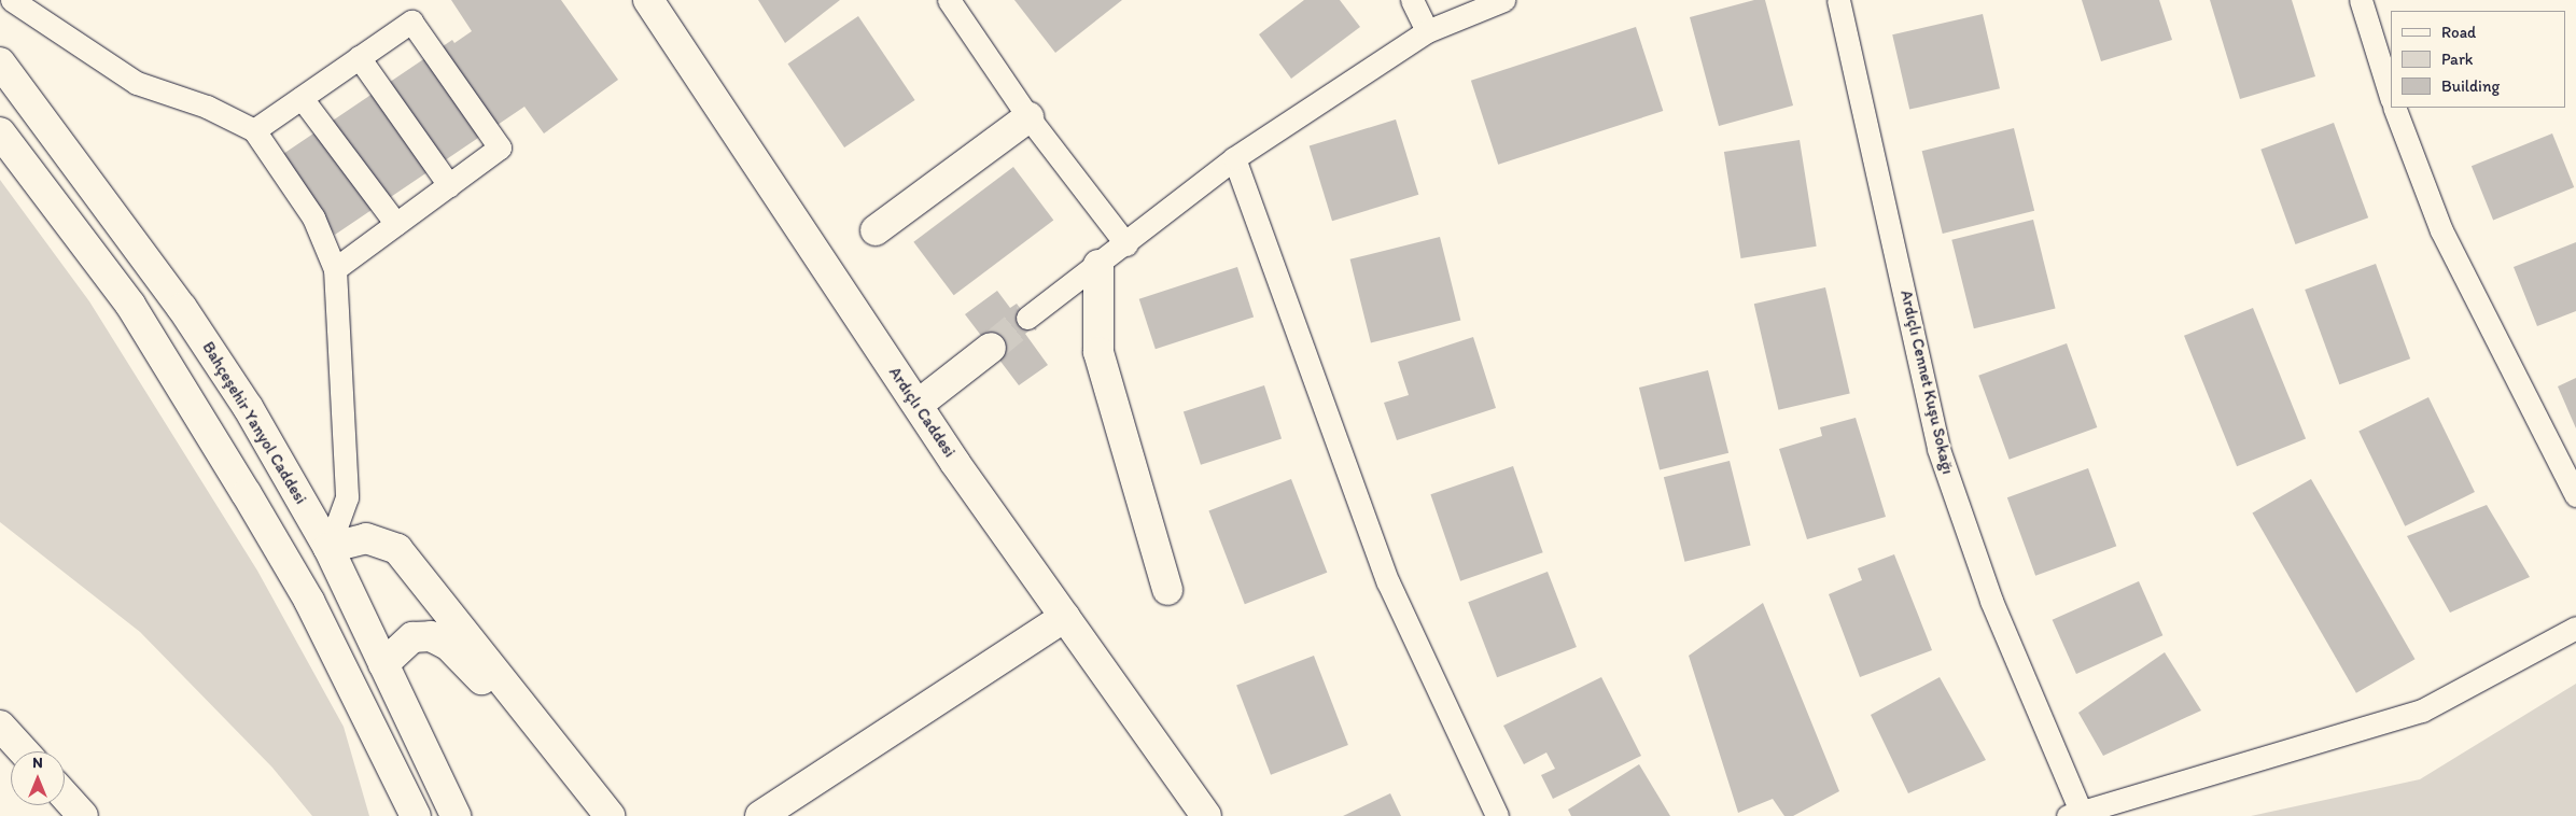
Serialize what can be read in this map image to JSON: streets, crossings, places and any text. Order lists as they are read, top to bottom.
{
  "streets": {
    "main road": ["Ardıçlı Caddesi", "Bahçeşehir Yanyol Caddesi"],
    "lane": ["Ardıçlı Cennet Kuşu Sokağı"]
  },
  "legend": ["Road", "Park", "Building"],
  "north": "top"
}
